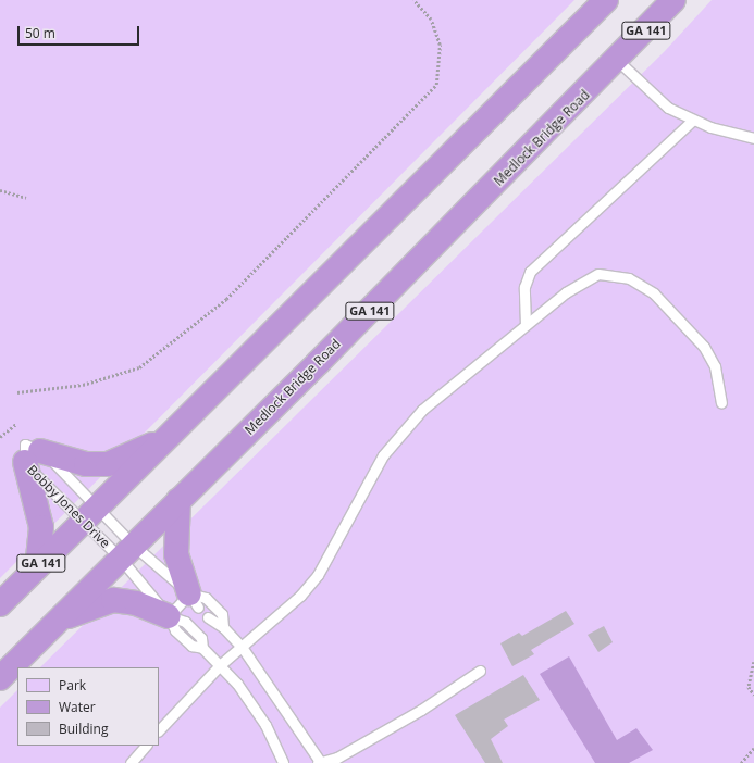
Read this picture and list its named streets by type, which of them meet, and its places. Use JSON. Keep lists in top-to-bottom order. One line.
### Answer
{"streets":{"highway":["GA 141","Medlock Bridge Road"],"lane":["Bobby Jones Drive"]},"crossings":[["GA 141","Bobby Jones Drive"],["Medlock Bridge Road","Bobby Jones Drive"]],"legend":["Park","Water","Building"],"scale_bar":"50 m"}
